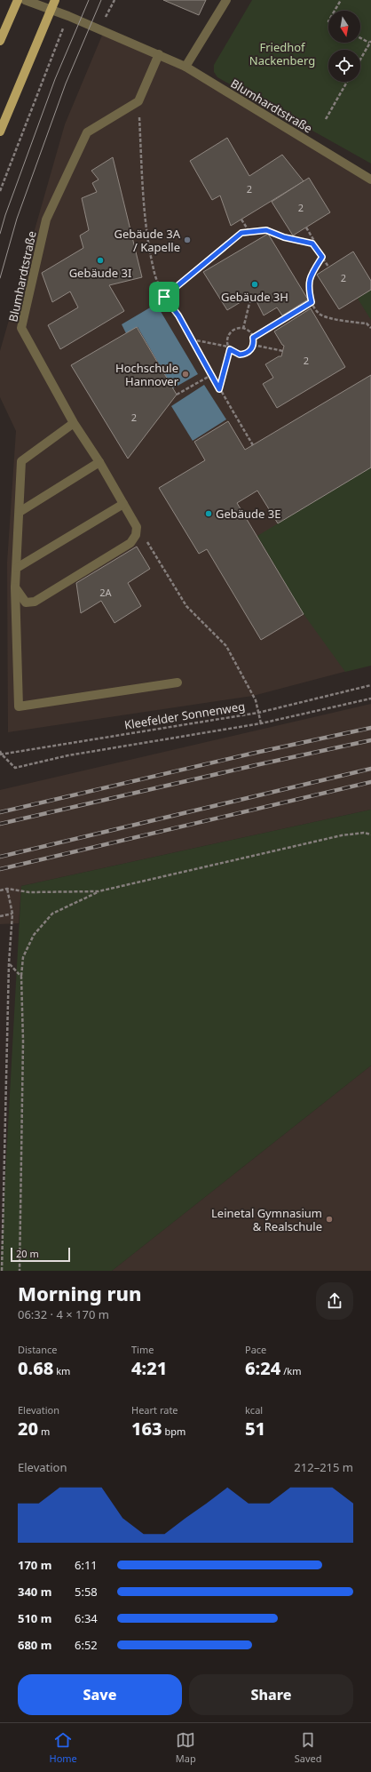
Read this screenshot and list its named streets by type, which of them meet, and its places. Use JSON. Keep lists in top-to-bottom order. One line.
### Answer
{"streets":{"street":["Blumhardtstraße"],"path":["Kleefelder Sonnenweg"]},"parks":["Friedhof Nackenberg"],"places":["Gebäude 3A / Kapelle","Gebäude 3I","Gebäude 3H","Hochschule Hannover","Gebäude 3E","Leinetal Gymnasium & Realschule"],"house_numbers":["2","2","2","2","2","2A"],"scale_bar":"20 m","north":"bottom","page":{"scale":"20 m","heading":["Morning run","06:32 · 4 × 170 m"],"stats":[["Distance","0.68 km"],["Time","4:21"],["Pace","6:24 /km"],["Elevation","20 m"],["Heart rate","163 bpm"],["kcal","51"]],"chart":["Elevation","212–215 m"],"list":[{"name":"170 m","note":"6:11"},{"name":"340 m","note":"5:58"},{"name":"510 m","note":"6:34"},{"name":"680 m","note":"6:52"}],"buttons":["Save","Share"],"tabs":["Home","Map","Saved"]}}
